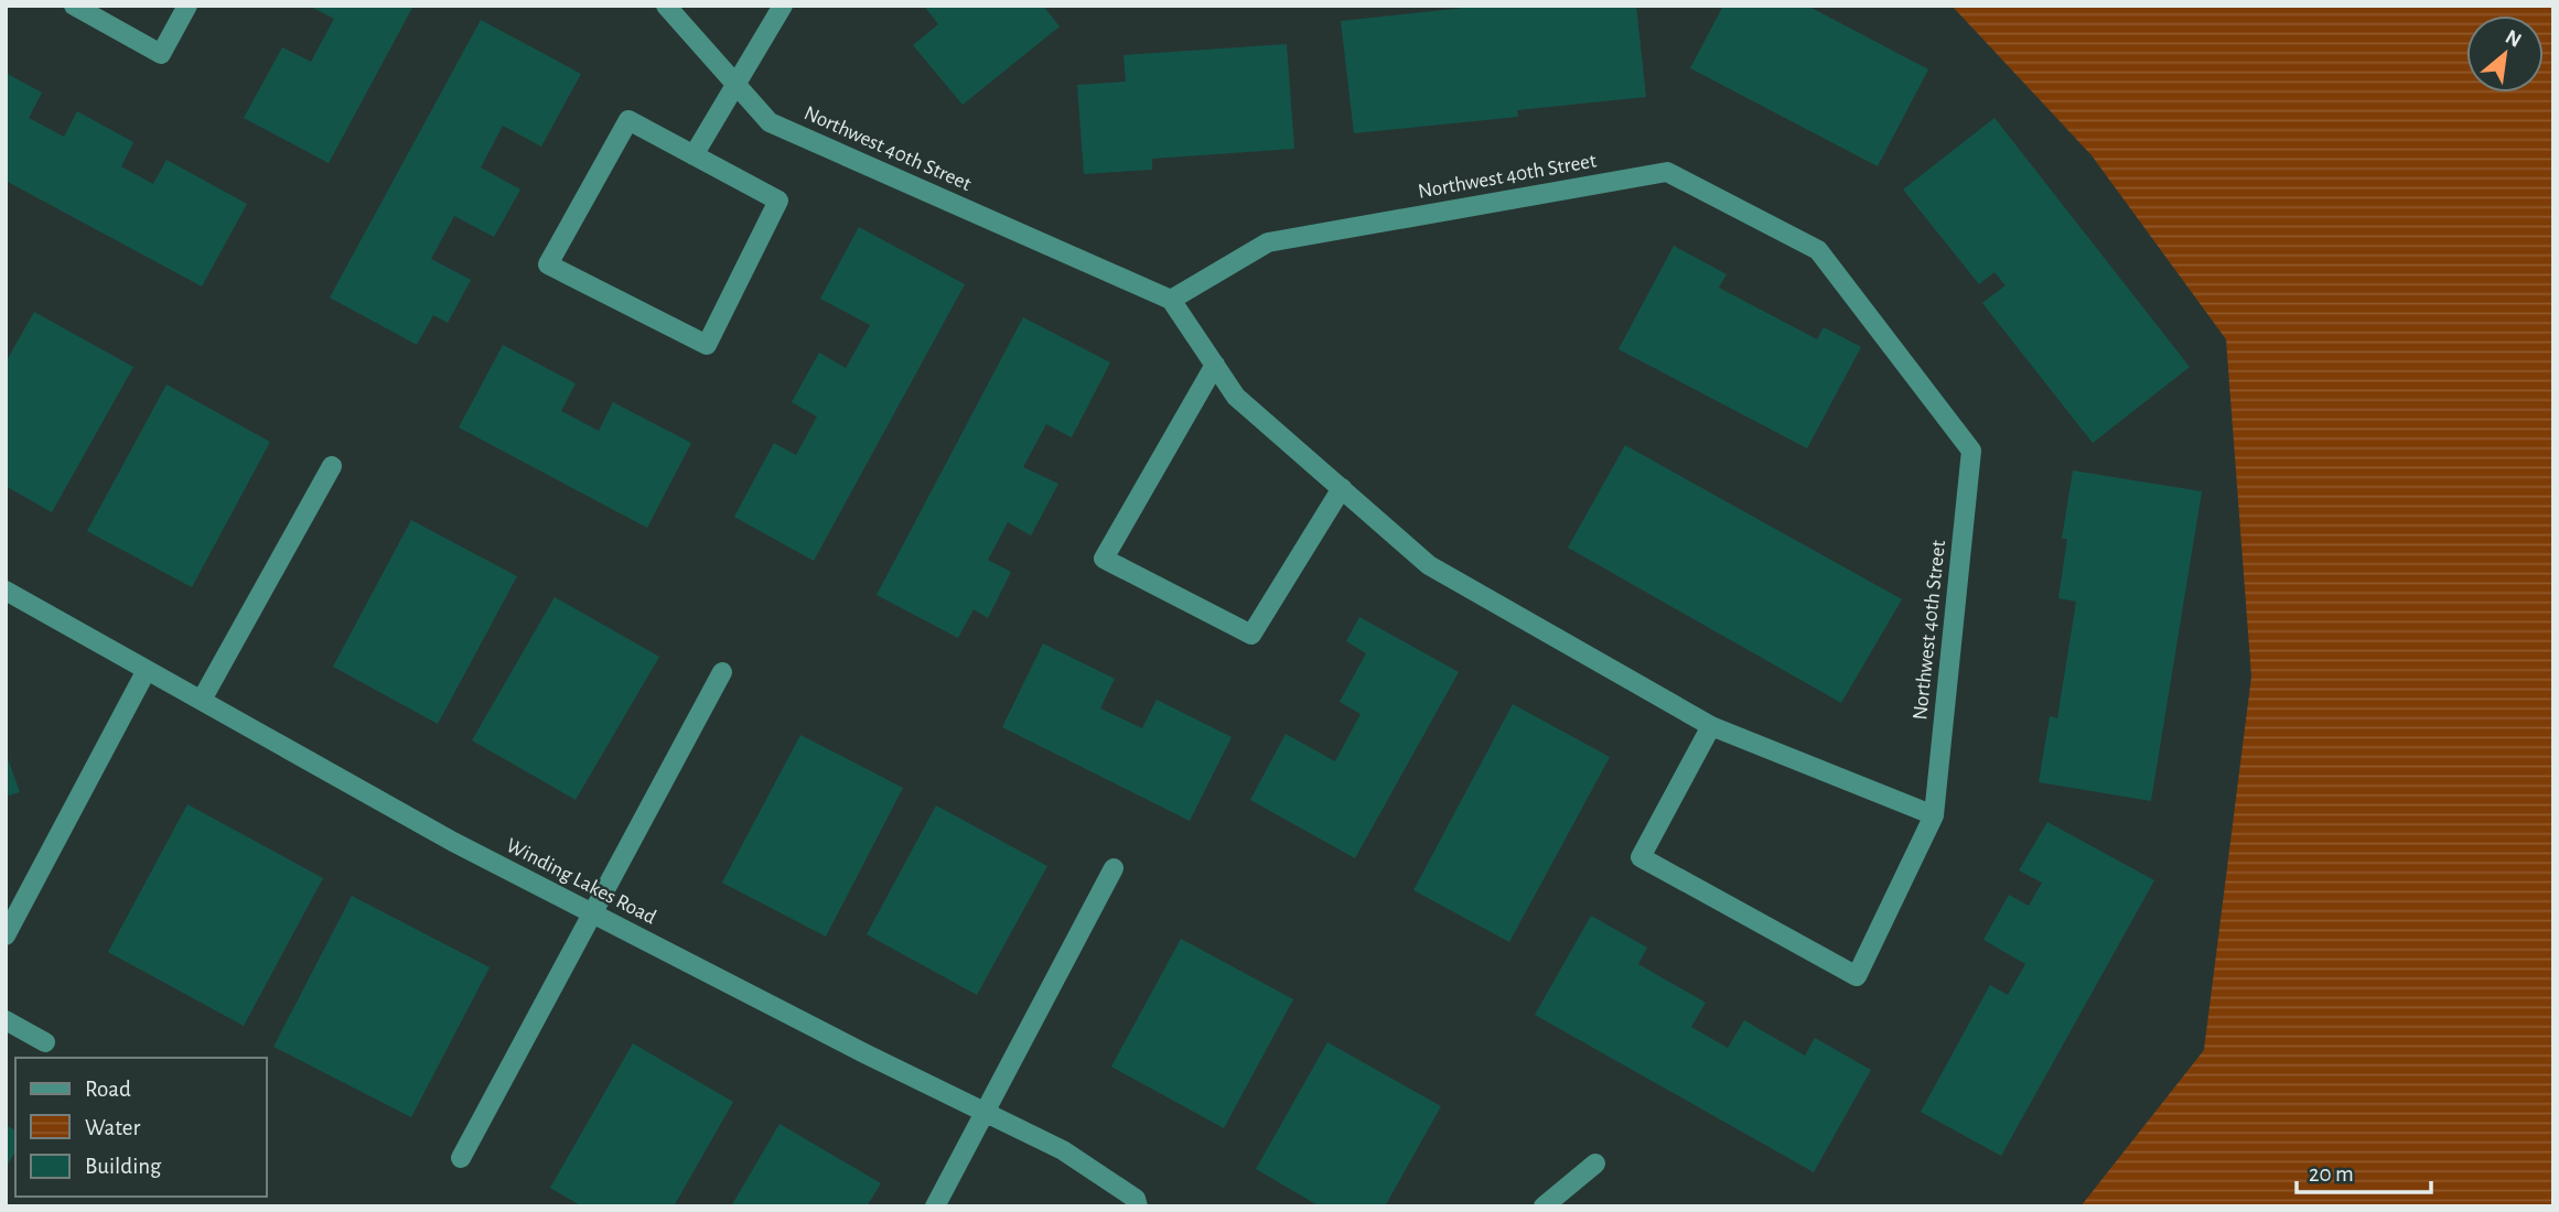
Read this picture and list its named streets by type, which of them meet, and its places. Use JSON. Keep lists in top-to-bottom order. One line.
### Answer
{"streets":{"street":["Northwest 40th Street","Winding Lakes Road"]},"legend":["Road","Water","Building"],"scale_bar":"20 m","north":"top right"}
